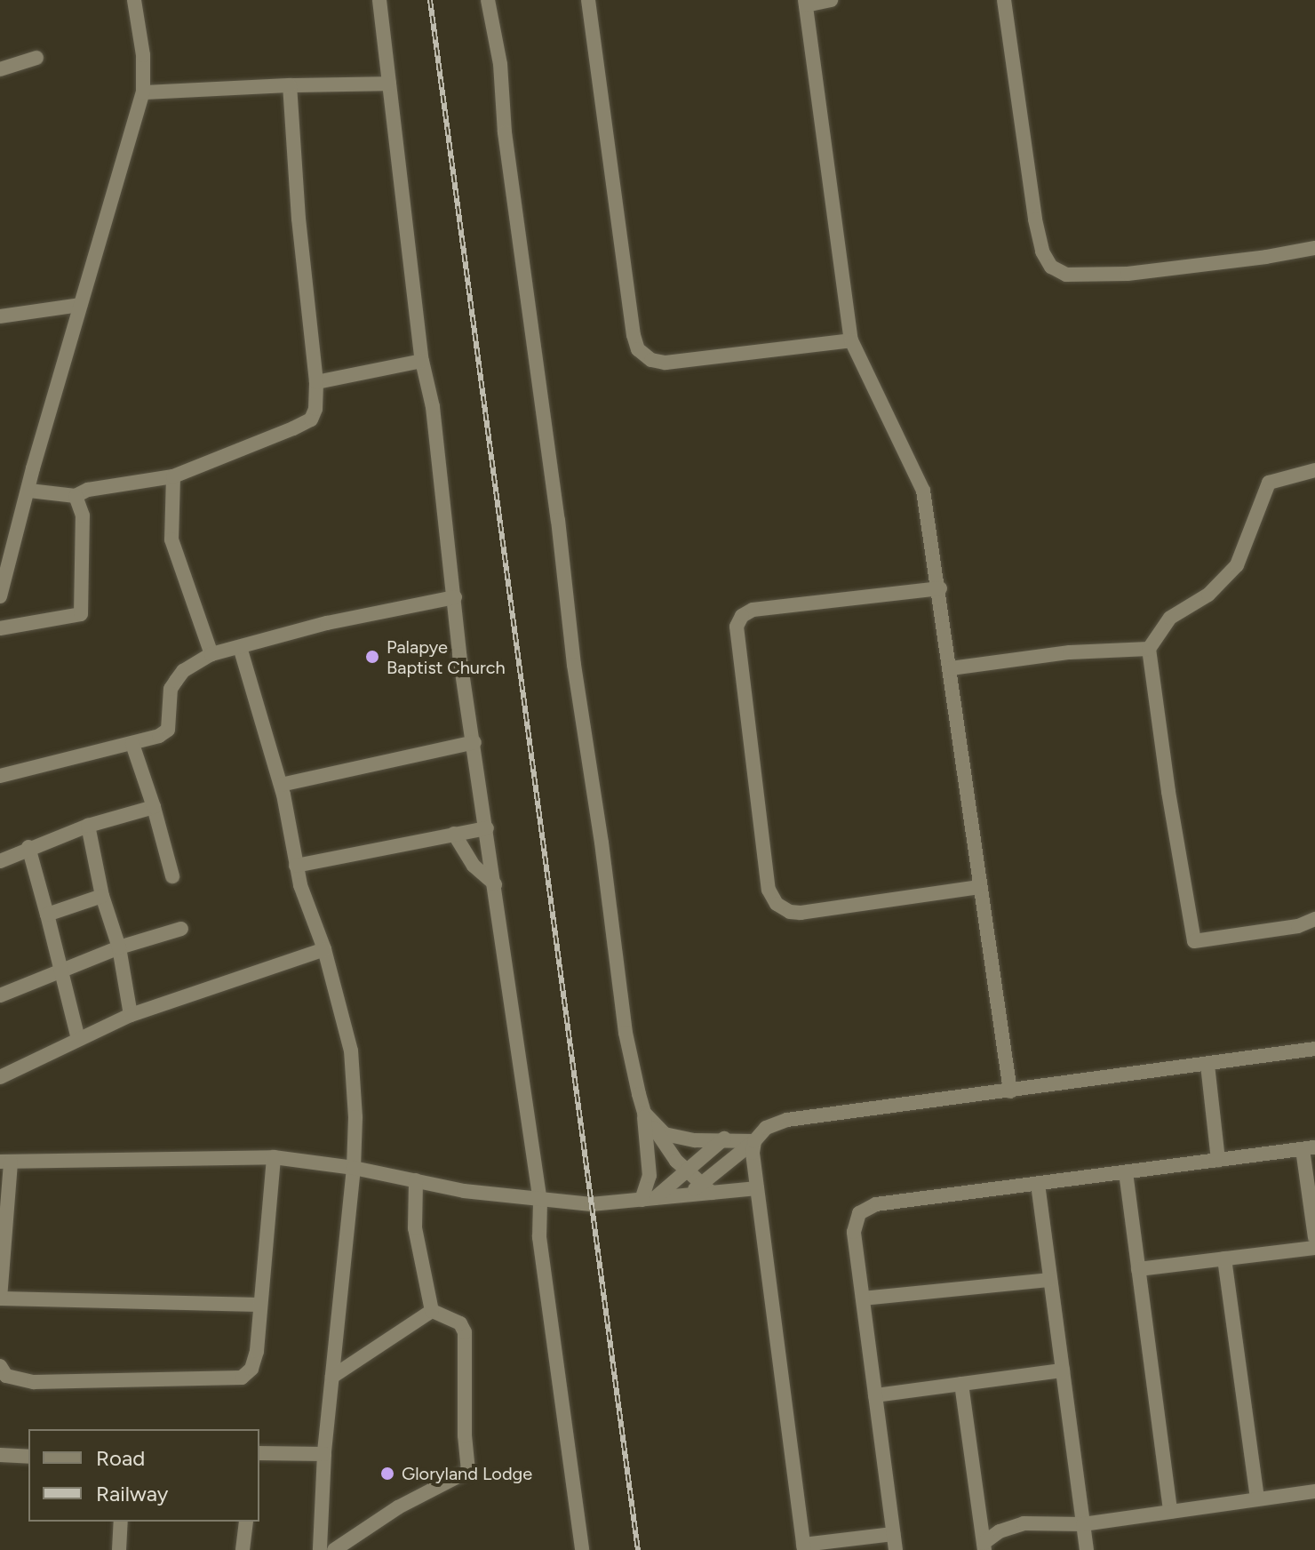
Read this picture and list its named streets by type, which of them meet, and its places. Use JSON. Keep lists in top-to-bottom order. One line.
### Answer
{"places":["Palapye Baptist Church","Gloryland Lodge"],"legend":["Road","Railway"]}
